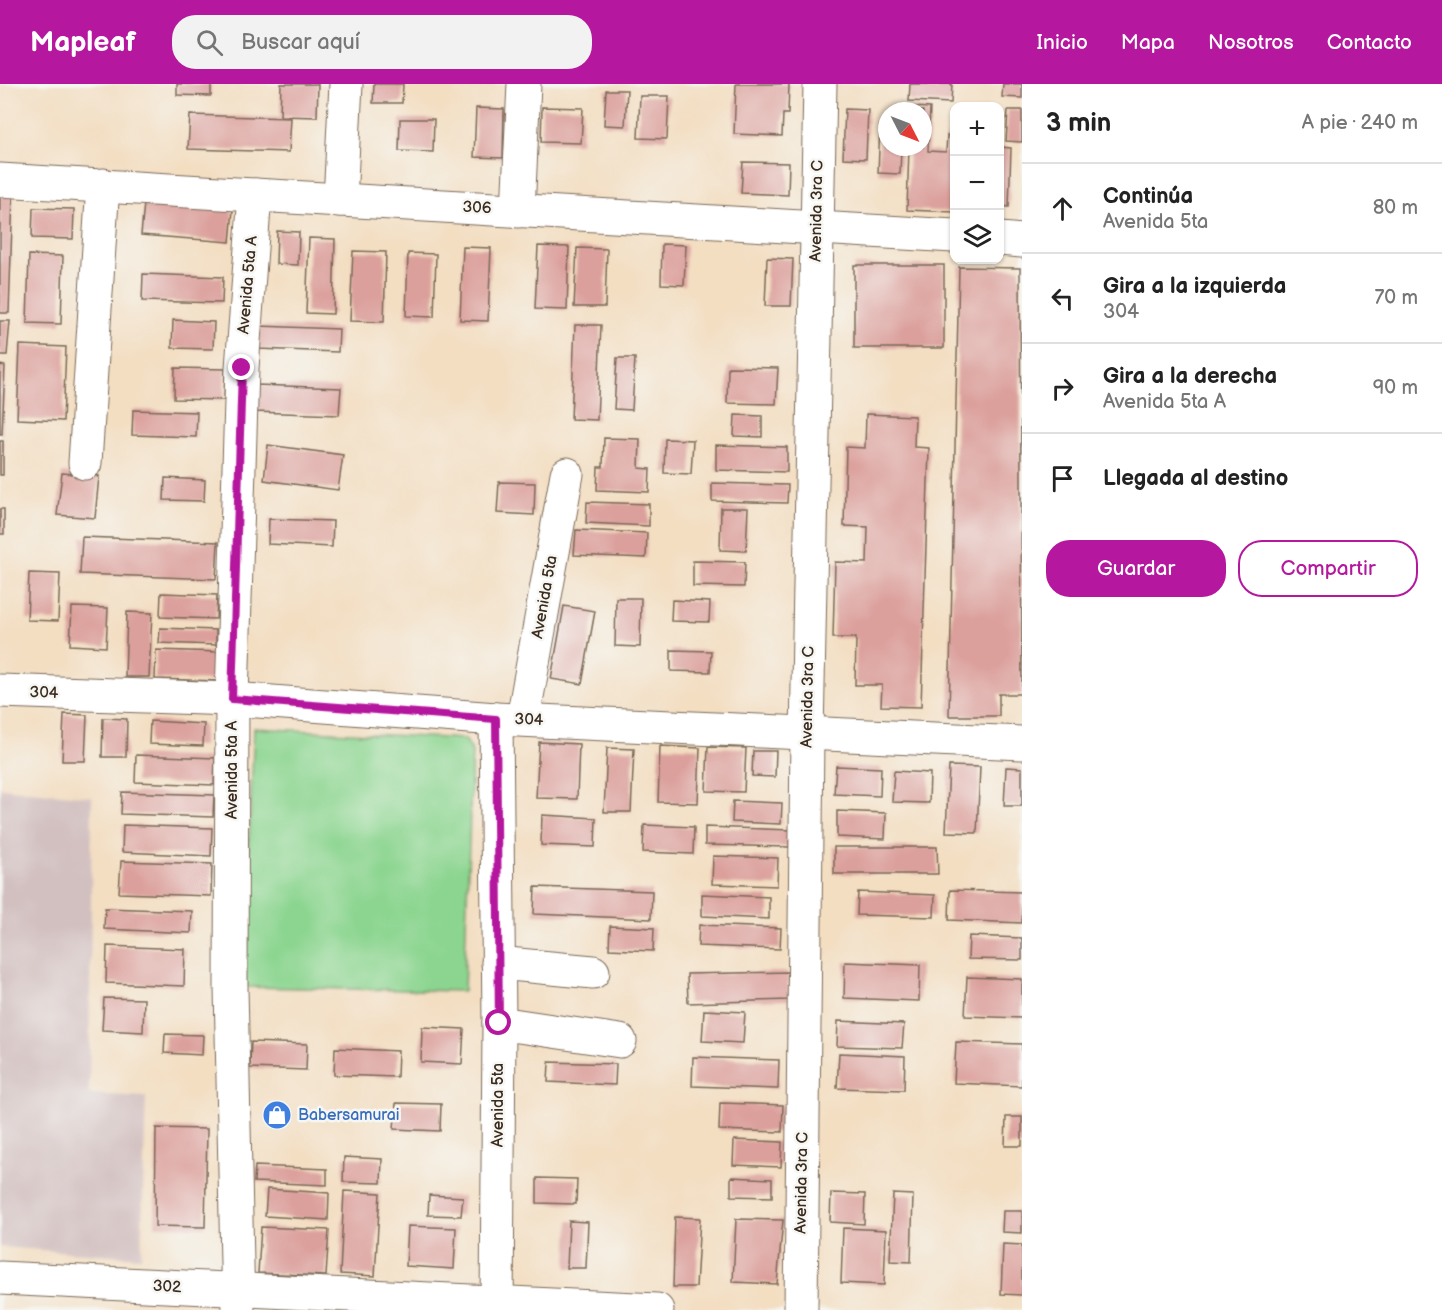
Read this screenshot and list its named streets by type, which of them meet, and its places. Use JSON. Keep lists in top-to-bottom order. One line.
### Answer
{"streets":{"street":["306","Avenida 3ra C","Avenida 5ta A","Avenida 5ta","304","302"]},"crossings":[["306","Avenida 3ra C"],["306","Avenida 5ta A"],["Avenida 3ra C","304"],["Avenida 5ta A","304"],["Avenida 5ta A","302"],["Avenida 5ta","304"],["Avenida 5ta","302"]],"places":{"shop":["Babersamurai"]},"north":"bottom right","page":{"header":"Mapleaf","search":"Buscar aquí","nav":["Inicio","Mapa","Nosotros","Contacto"],"heading":["3 min","A pie · 240 m"],"map_buttons":["+","−"],"list":[["Continúa","Avenida 5ta","80 m"],["Gira a la izquierda","304","70 m"],["Gira a la derecha","Avenida 5ta A","90 m"],"Llegada al destino"],"buttons":["Guardar","Compartir"]}}
